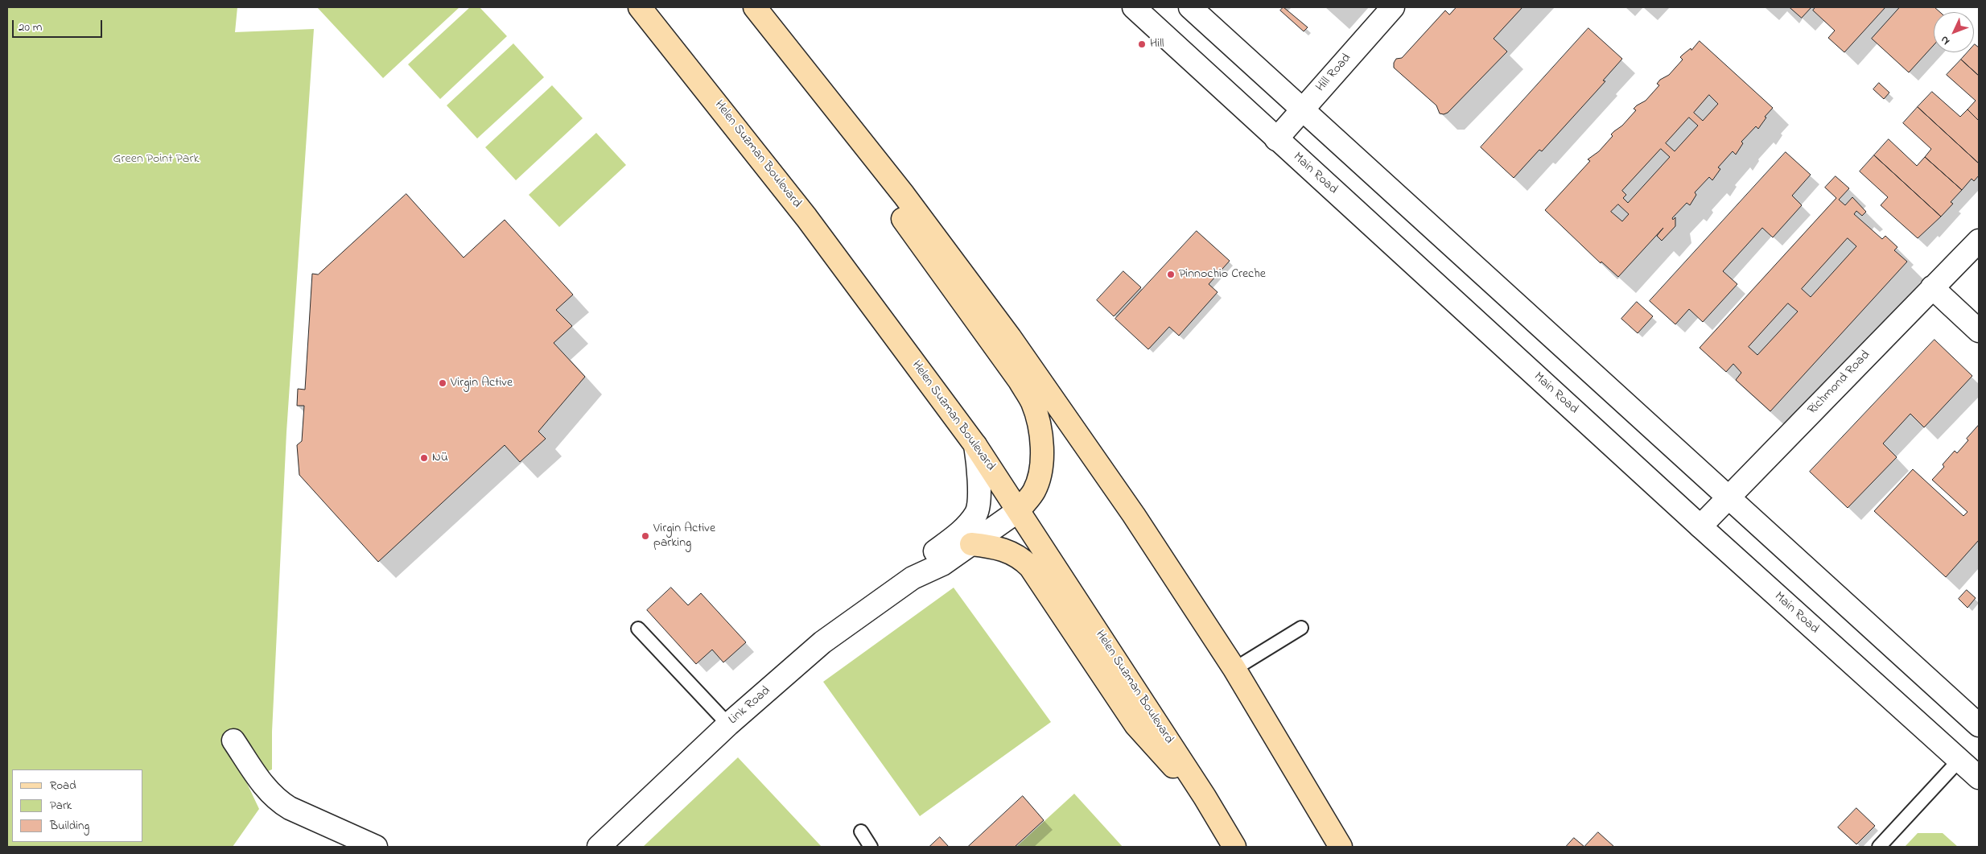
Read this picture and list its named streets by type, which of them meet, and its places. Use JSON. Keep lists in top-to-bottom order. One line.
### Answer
{"streets":{"main road":["Hill Road","Helen Suzman Boulevard","Main Road","Richmond Road","Link Road"]},"crossings":[["Hill Road","Main Road"],["Helen Suzman Boulevard","Link Road"],["Main Road","Richmond Road"]],"parks":["Green Point Park"],"places":["Hill","Pinnochio Creche","Virgin Active","Nü","Virgin Active parking"],"legend":["Road","Park","Building"],"scale_bar":"20 m","north":"bottom left"}
